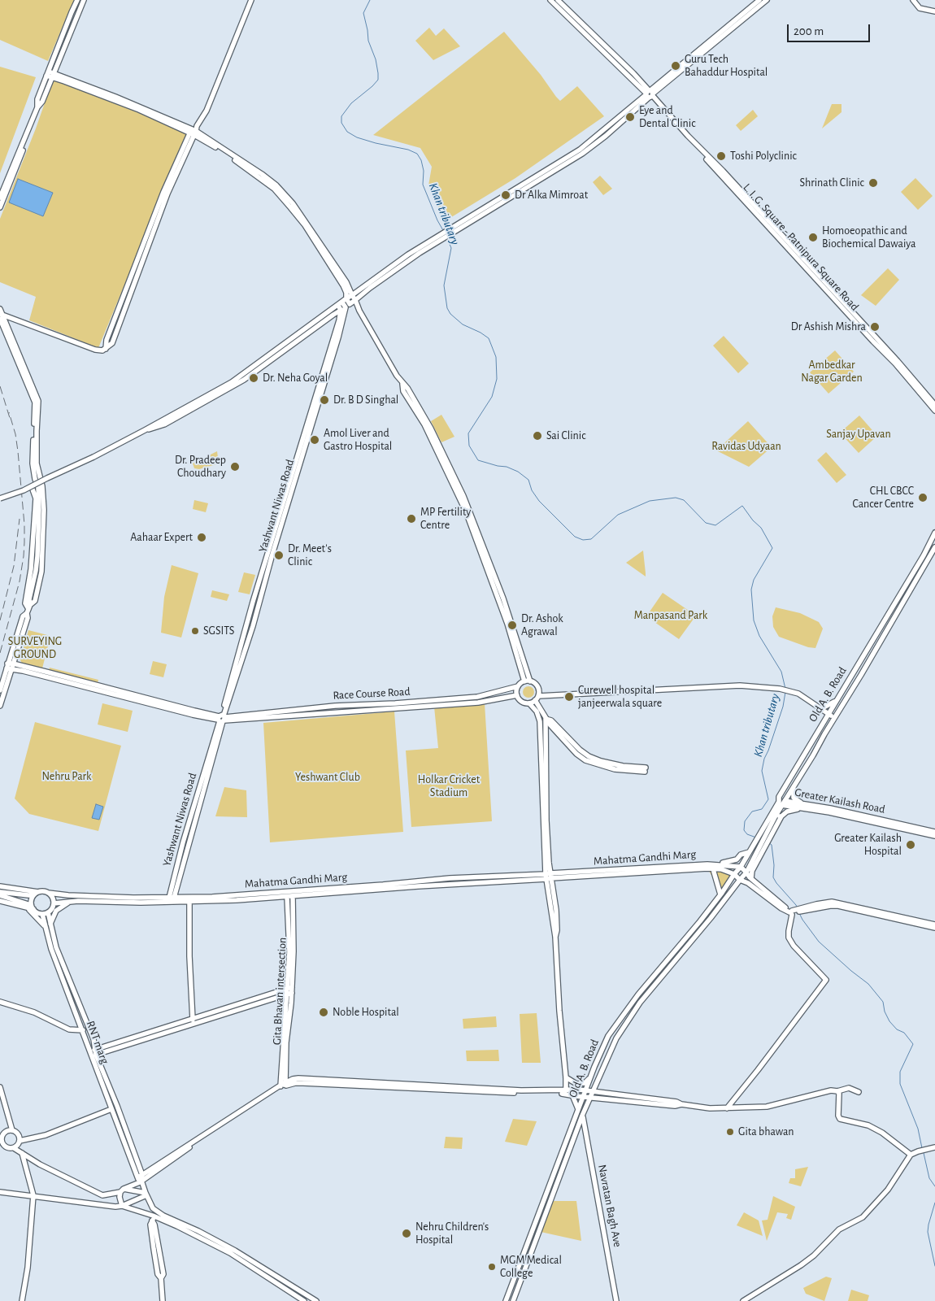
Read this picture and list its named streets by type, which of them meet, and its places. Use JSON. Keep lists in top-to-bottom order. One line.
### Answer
{"streets":{"main road":["L. I. G. Square - Patnipura Square Road","Yashwant Niwas Road","Race Course Road","Old A. B. Road","Greater Kailash Road","Mahatma Gandhi Marg","Gita Bhavan intersection","RNT marg","Navratan Bagh Ave"]},"crossings":[["Yashwant Niwas Road","Race Course Road"],["Yashwant Niwas Road","Mahatma Gandhi Marg"],["Old A. B. Road","Greater Kailash Road"],["Old A. B. Road","Mahatma Gandhi Marg"],["Old A. B. Road","Navratan Bagh Ave"],["Mahatma Gandhi Marg","Gita Bhavan intersection"],["Mahatma Gandhi Marg","RNT marg"]],"water":["Khan tributary"],"parks":["Ambedkar Nagar Garden","Sanjay Upavan","Ravidas Udyaan","Manpasand Park","SURVEYING GROUND","Nehru Park","Yeshwant Club","Holkar Cricket Stadium"],"places":["Guru Tech Bahaddur Hospital","Eye and Dental Clinic","Toshi Polyclinic","Shrinath Clinic","Dr Alka Mimroat","Homoeopathic and Biochemical Dawaiya","Dr Ashish Mishra","Dr. Neha Goyal","Dr. B D Singhal","Sai Clinic","Amol Liver and Gastro Hospital","Dr. Pradeep Choudhary","CHL CBCC Cancer Centre","MP Fertility Centre","Aahaar Expert","Dr. Meet's Clinic","Dr. Ashok Agrawal","SGSITS","Curewell hospital janjeerwala square","Greater Kailash Hospital","Noble Hospital","Gita bhawan","Nehru Children's Hospital","MGM Medical College"],"scale_bar":"200 m"}
